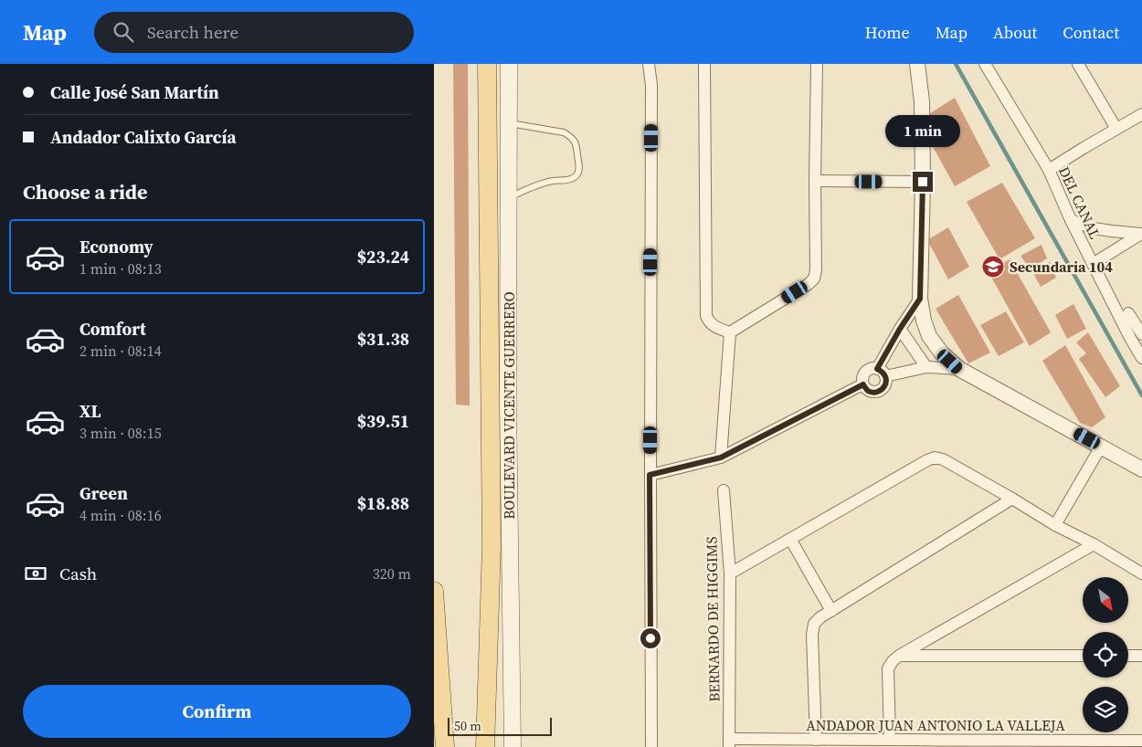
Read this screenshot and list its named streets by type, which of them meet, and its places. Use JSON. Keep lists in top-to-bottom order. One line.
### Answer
{"streets":{"main road":["BOULEVARD VICENTE GUERRERO"],"street":["DEL CANAL","BERNARDO DE HIGGIMS","ANDADOR JUAN ANTONIO LA VALLEJA"]},"crossings":[["BERNARDO DE HIGGIMS","ANDADOR JUAN ANTONIO LA VALLEJA"]],"places":{"school or university":["Secundaria 104"]},"scale_bar":"50 m","north":"bottom right","page":{"header":"Map","search":"Search here","nav":["Home","Map","About","Contact"],"banner":["Calle José San Martín","Andador Calixto García"],"bubble":"1 min","heading":"Choose a ride","list":[{"name":"Economy","note":"1 min · 08:13","value":"$23.24"},{"name":"Comfort","note":"2 min · 08:14","value":"$31.38"},{"name":"XL","note":"3 min · 08:15","value":"$39.51"},{"name":"Green","note":"4 min · 08:16","value":"$18.88"}],"pay":["Cash","320 m"],"buttons":"Confirm","scale":"50 m"}}
